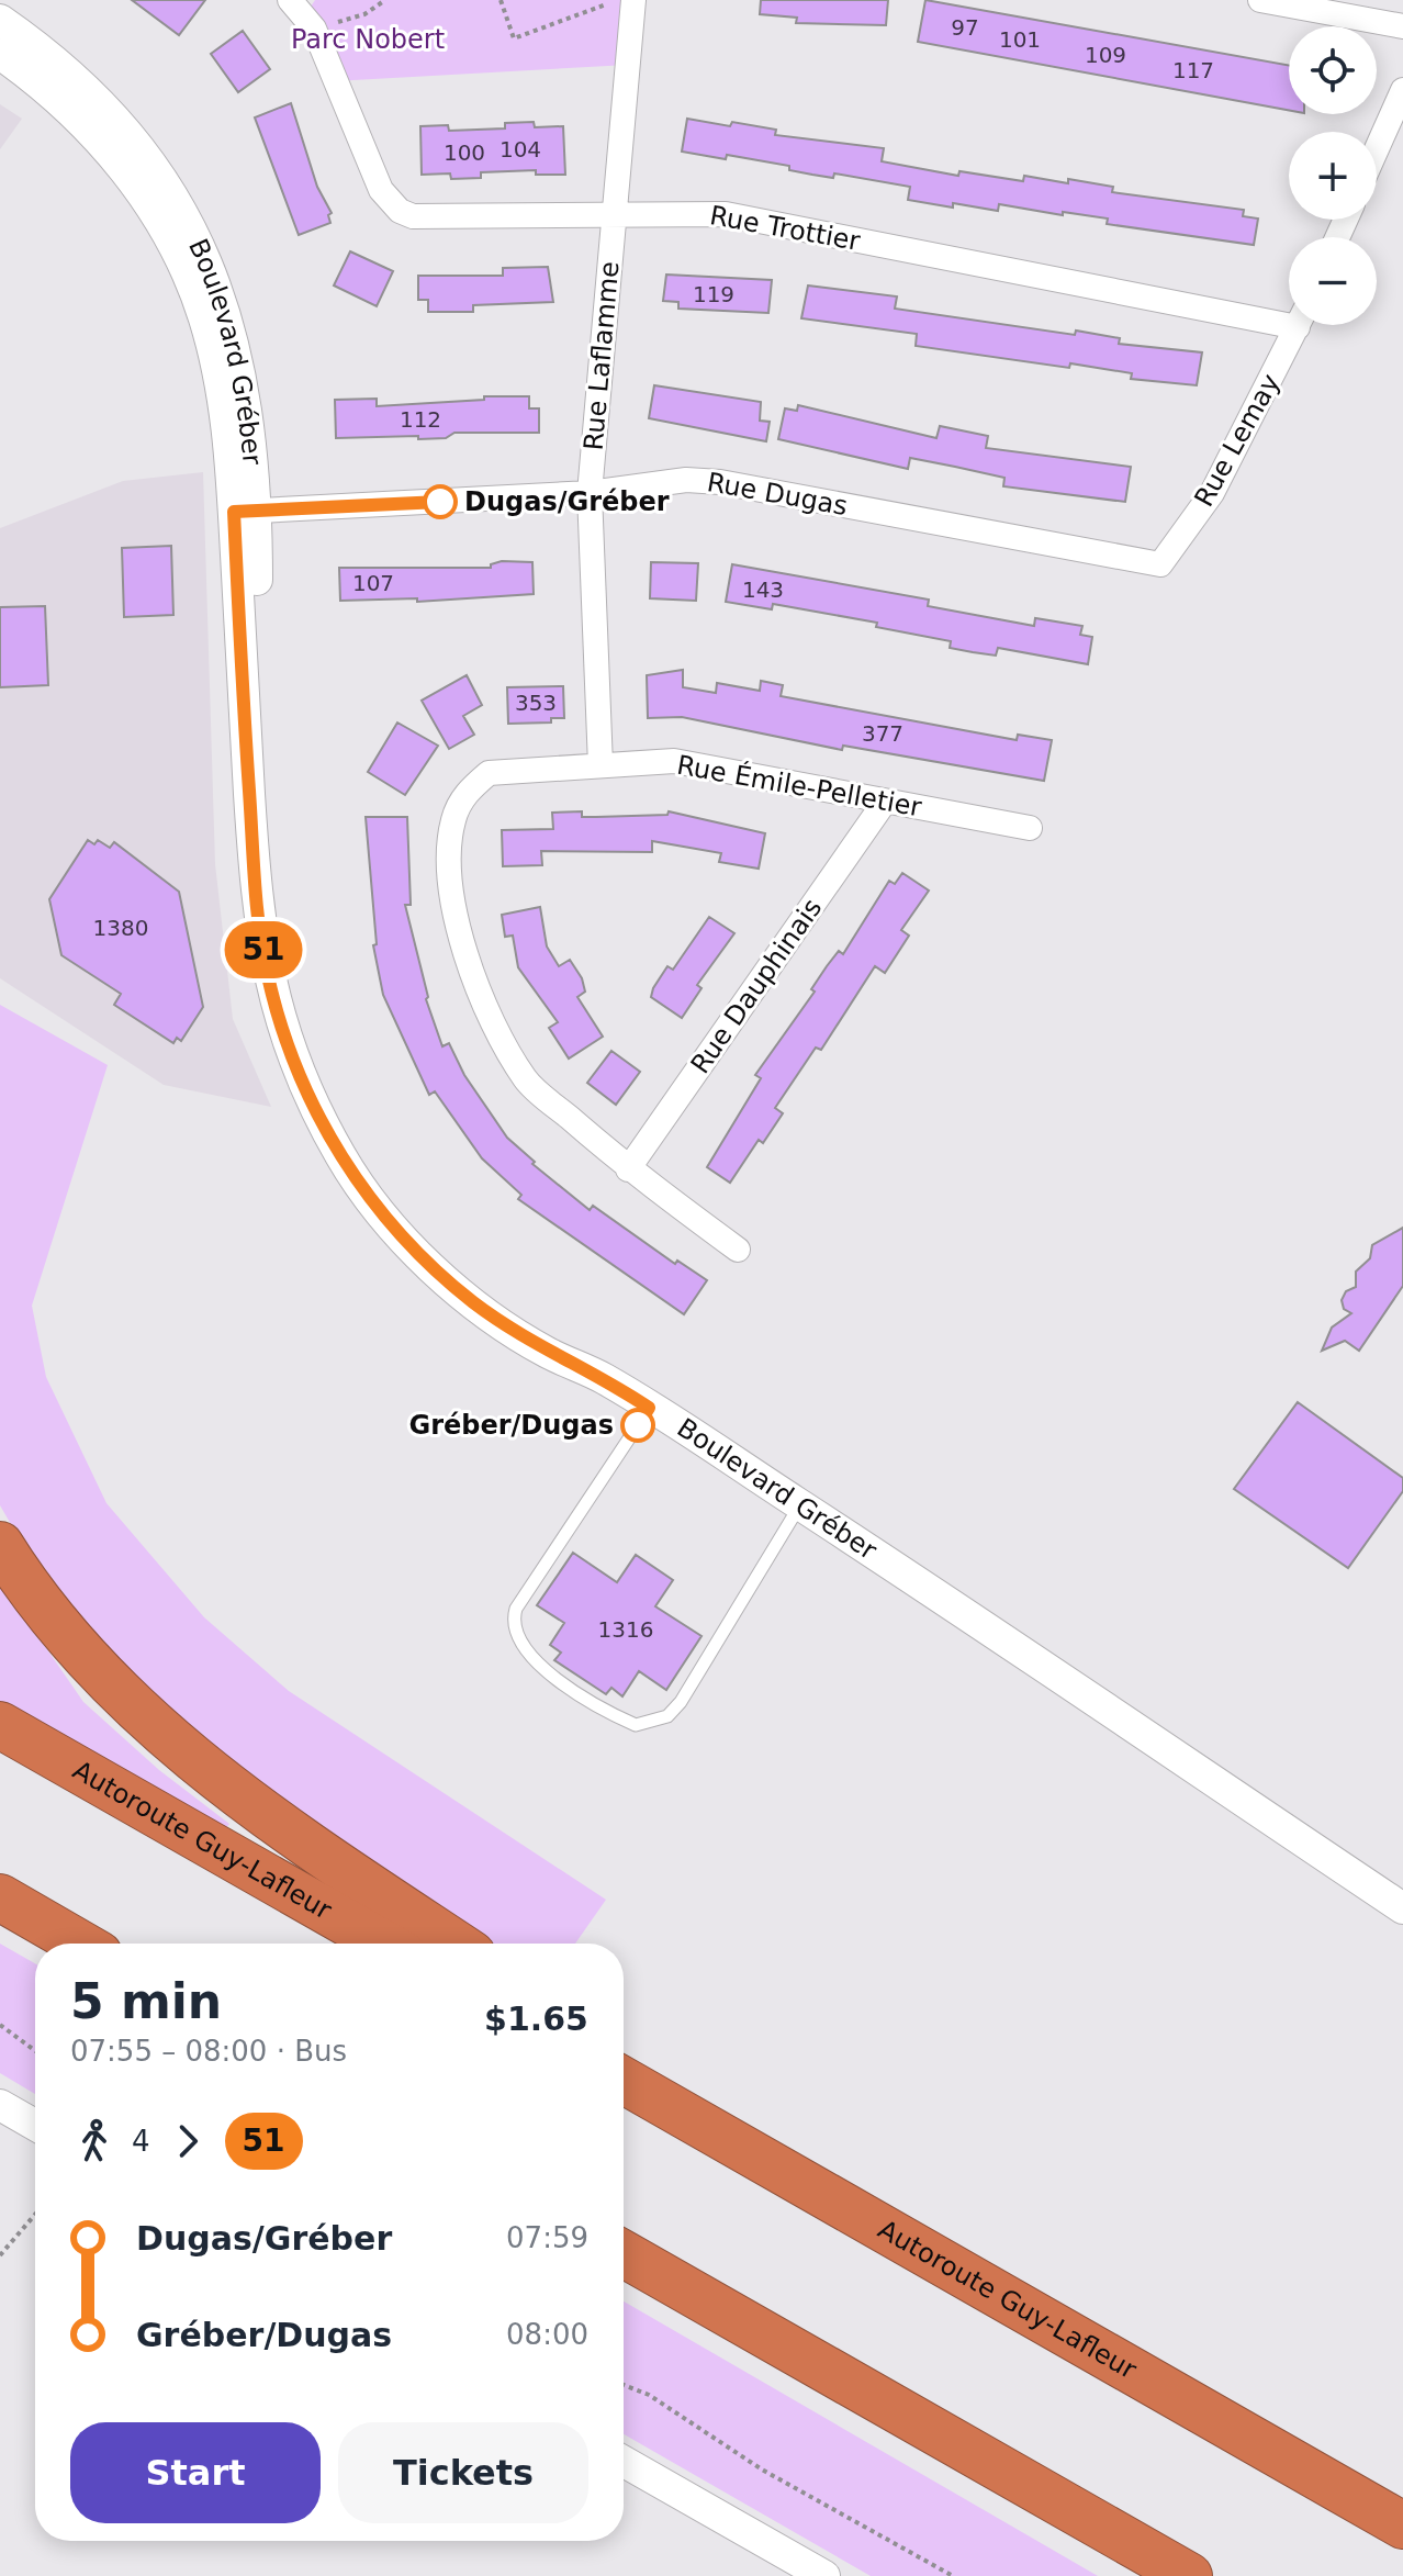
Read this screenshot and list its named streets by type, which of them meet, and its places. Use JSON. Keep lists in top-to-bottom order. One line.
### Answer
{"streets":{"highway":["Autoroute Guy-Lafleur"],"street":["Rue Trottier","Boulevard Gréber","Rue Laflamme","Rue Lemay","Rue Dugas","Rue Émile-Pelletier","Rue Dauphinais"]},"crossings":[["Rue Trottier","Rue Laflamme"],["Boulevard Gréber","Rue Dugas"],["Rue Laflamme","Rue Dugas"],["Rue Laflamme","Rue Émile-Pelletier"],["Rue Lemay","Rue Dugas"],["Rue Émile-Pelletier","Rue Dauphinais"]],"parks":["Parc Nobert"],"places":["Dugas/Gréber","Gréber/Dugas"],"lines":["bus line 51"],"house_numbers":["97","101","109","117","104","100","119","112","107","143","353","377","1380","1316"],"page":{"on_map":"51","map_buttons":["+","−"],"heading":["5 min","07:55 – 08:00 · Bus","$1.65"],"legs":["4","51"],"list":[{"name":"Dugas/Gréber","value":"07:59"},{"name":"Gréber/Dugas","value":"08:00"}],"buttons":["Start","Tickets"]}}
